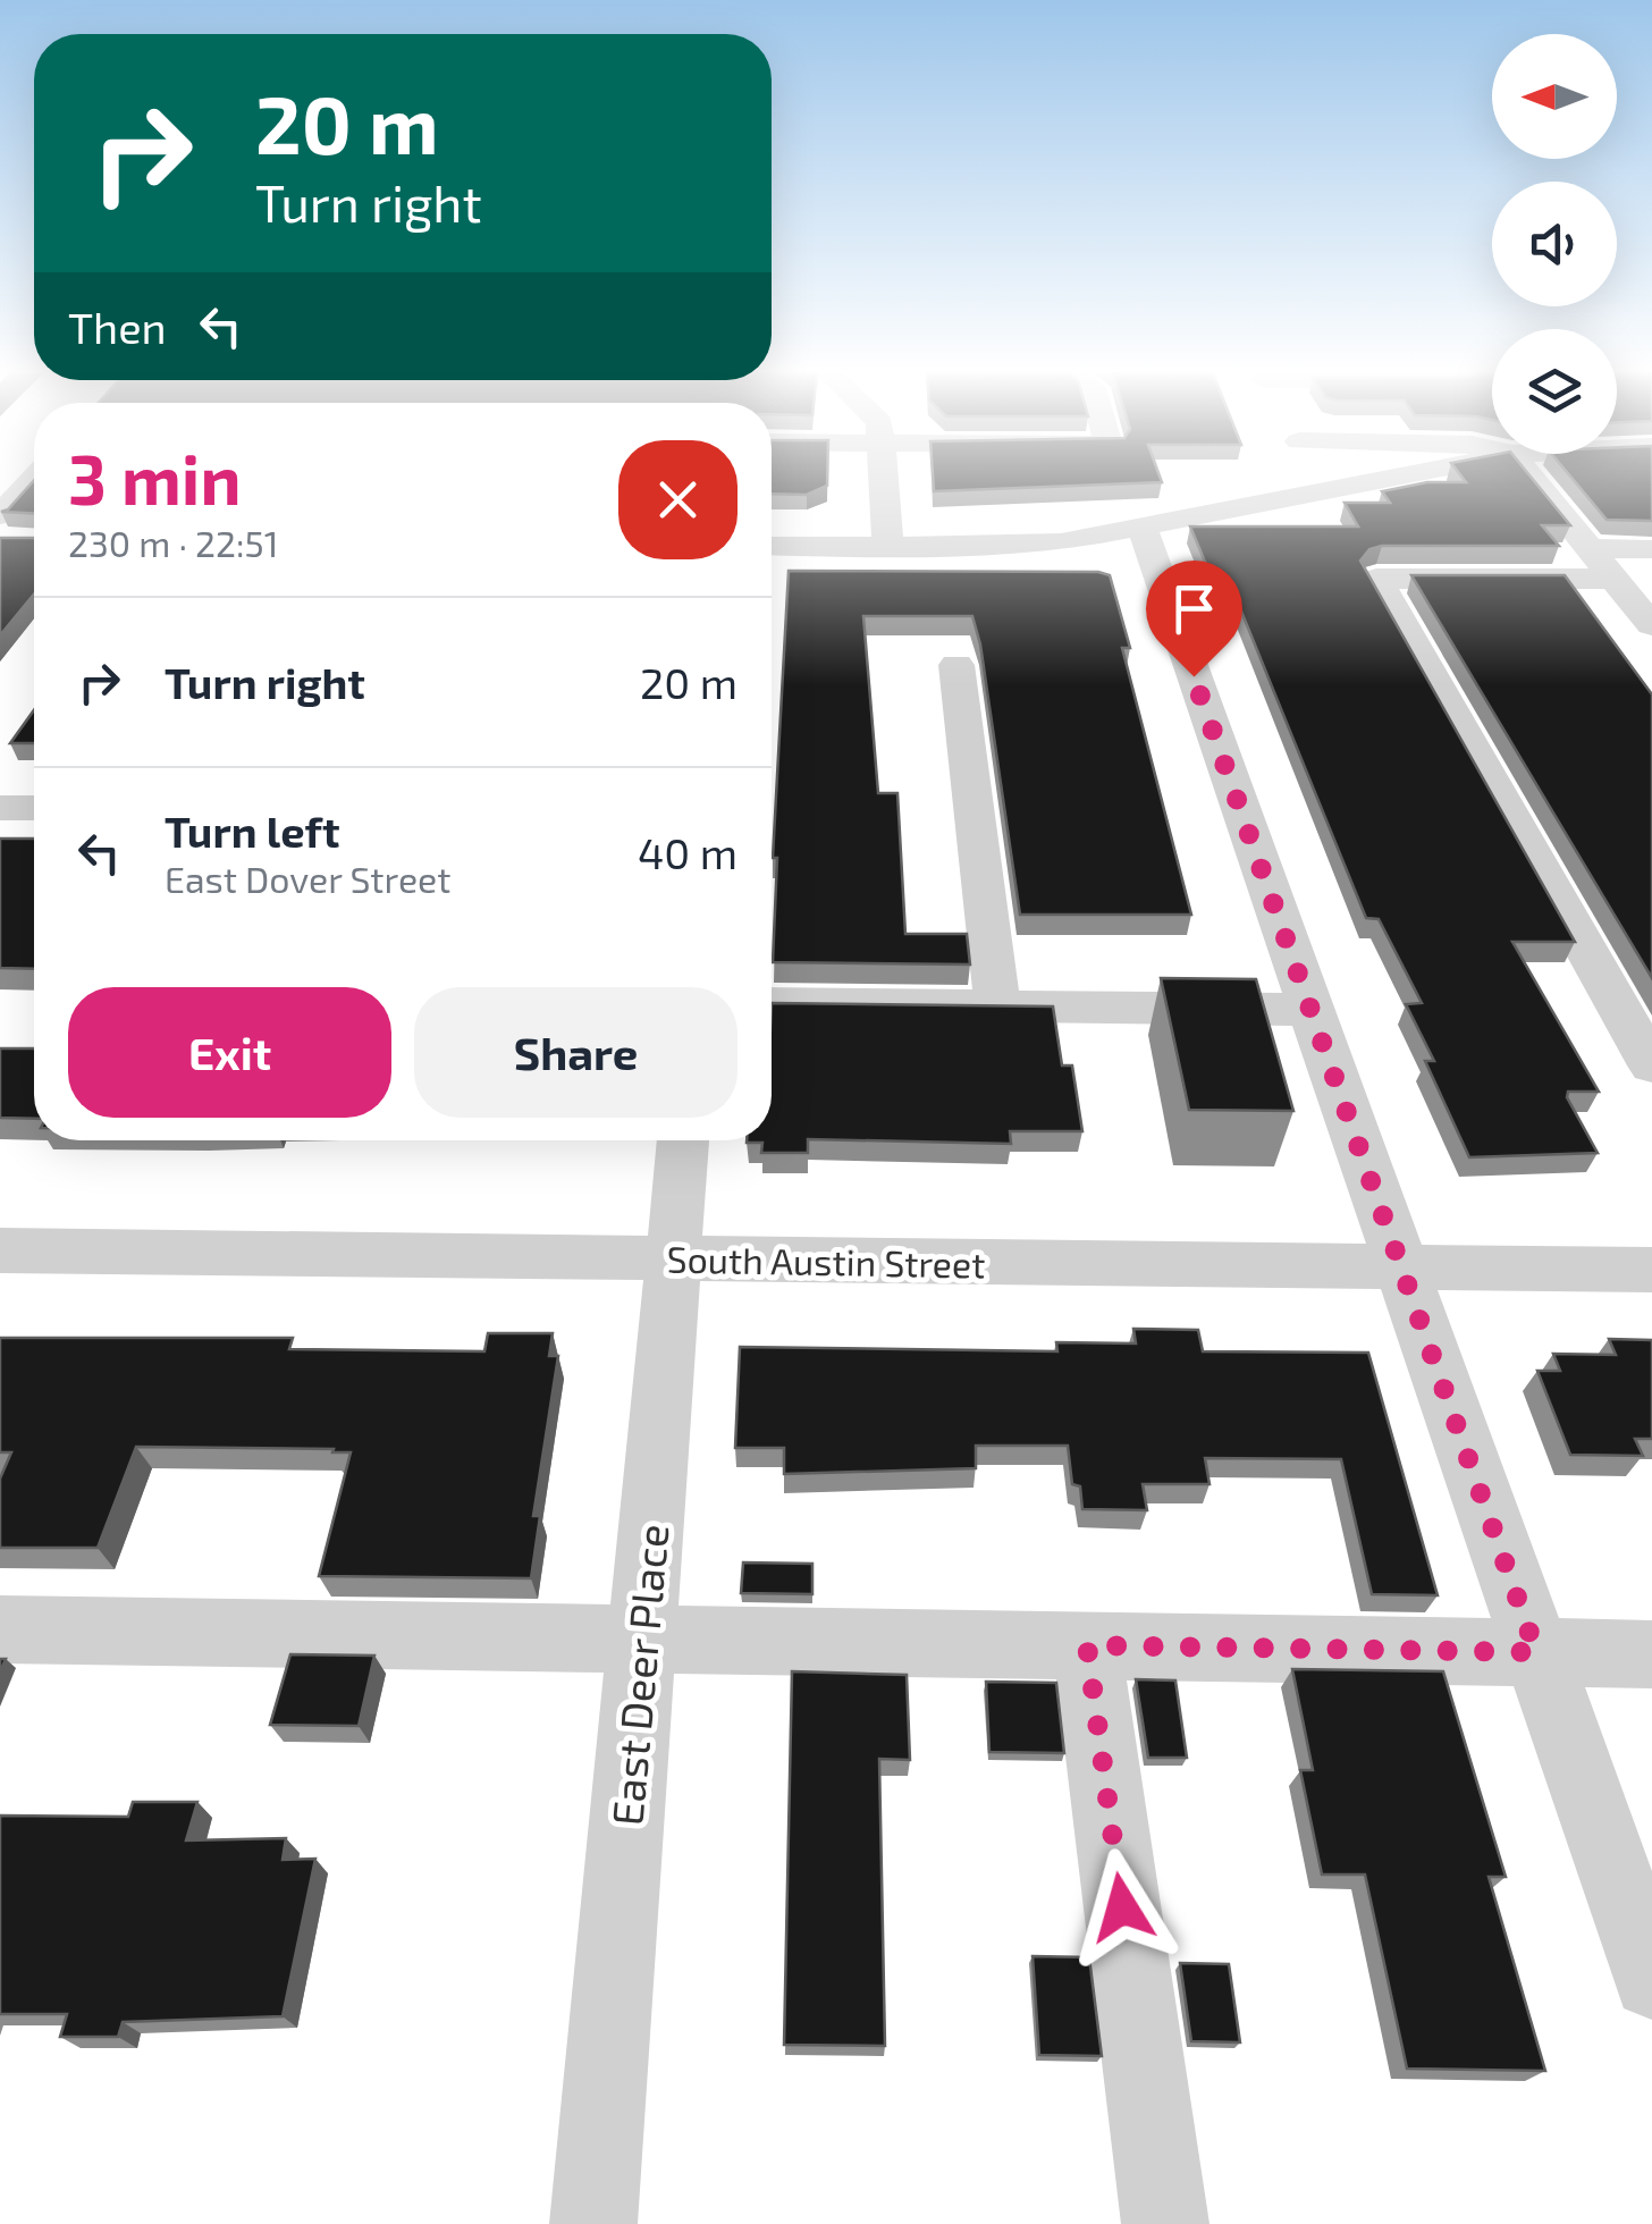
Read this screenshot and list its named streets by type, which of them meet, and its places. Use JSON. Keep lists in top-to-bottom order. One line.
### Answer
{"streets":{"street":["South Austin Street","East Deer Place"]},"crossings":[["South Austin Street","East Deer Place"]],"north":"left","page":{"turn":["20 m","Turn right"],"then":"Then","heading":["3 min","230 m · 22:51"],"list":[{"name":"Turn right","value":"20 m"},{"name":"Turn left","note":"East Dover Street","value":"40 m"}],"buttons":["Exit","Share"]}}
